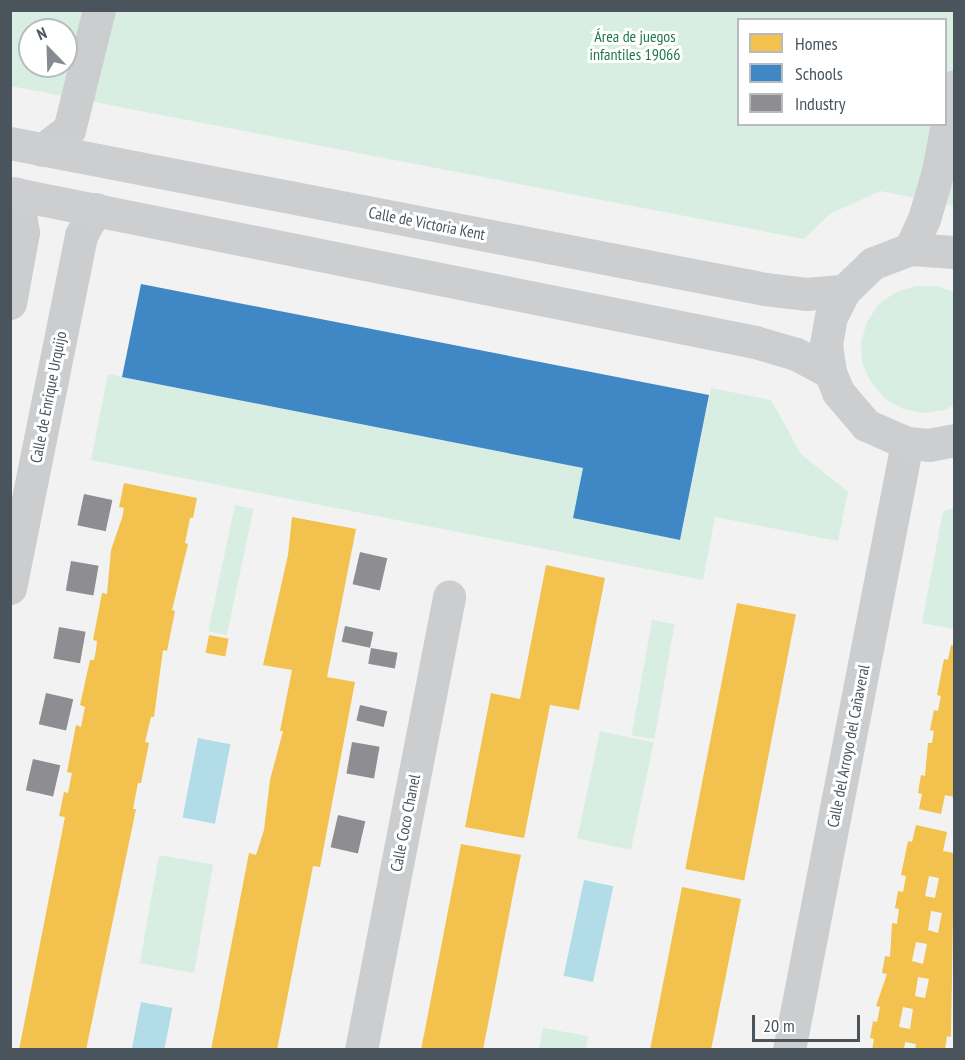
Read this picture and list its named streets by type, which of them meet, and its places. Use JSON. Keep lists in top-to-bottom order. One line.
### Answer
{"streets":{"main road":["Calle de Victoria Kent"],"street":["Calle de Enrique Urquijo","Calle del Arroyo del Cañaveral","Calle Coco Chanel"]},"parks":["Área de juegos infantiles 19066"],"legend":["Homes","Schools","Industry"],"scale_bar":"20 m","north":"top left"}
